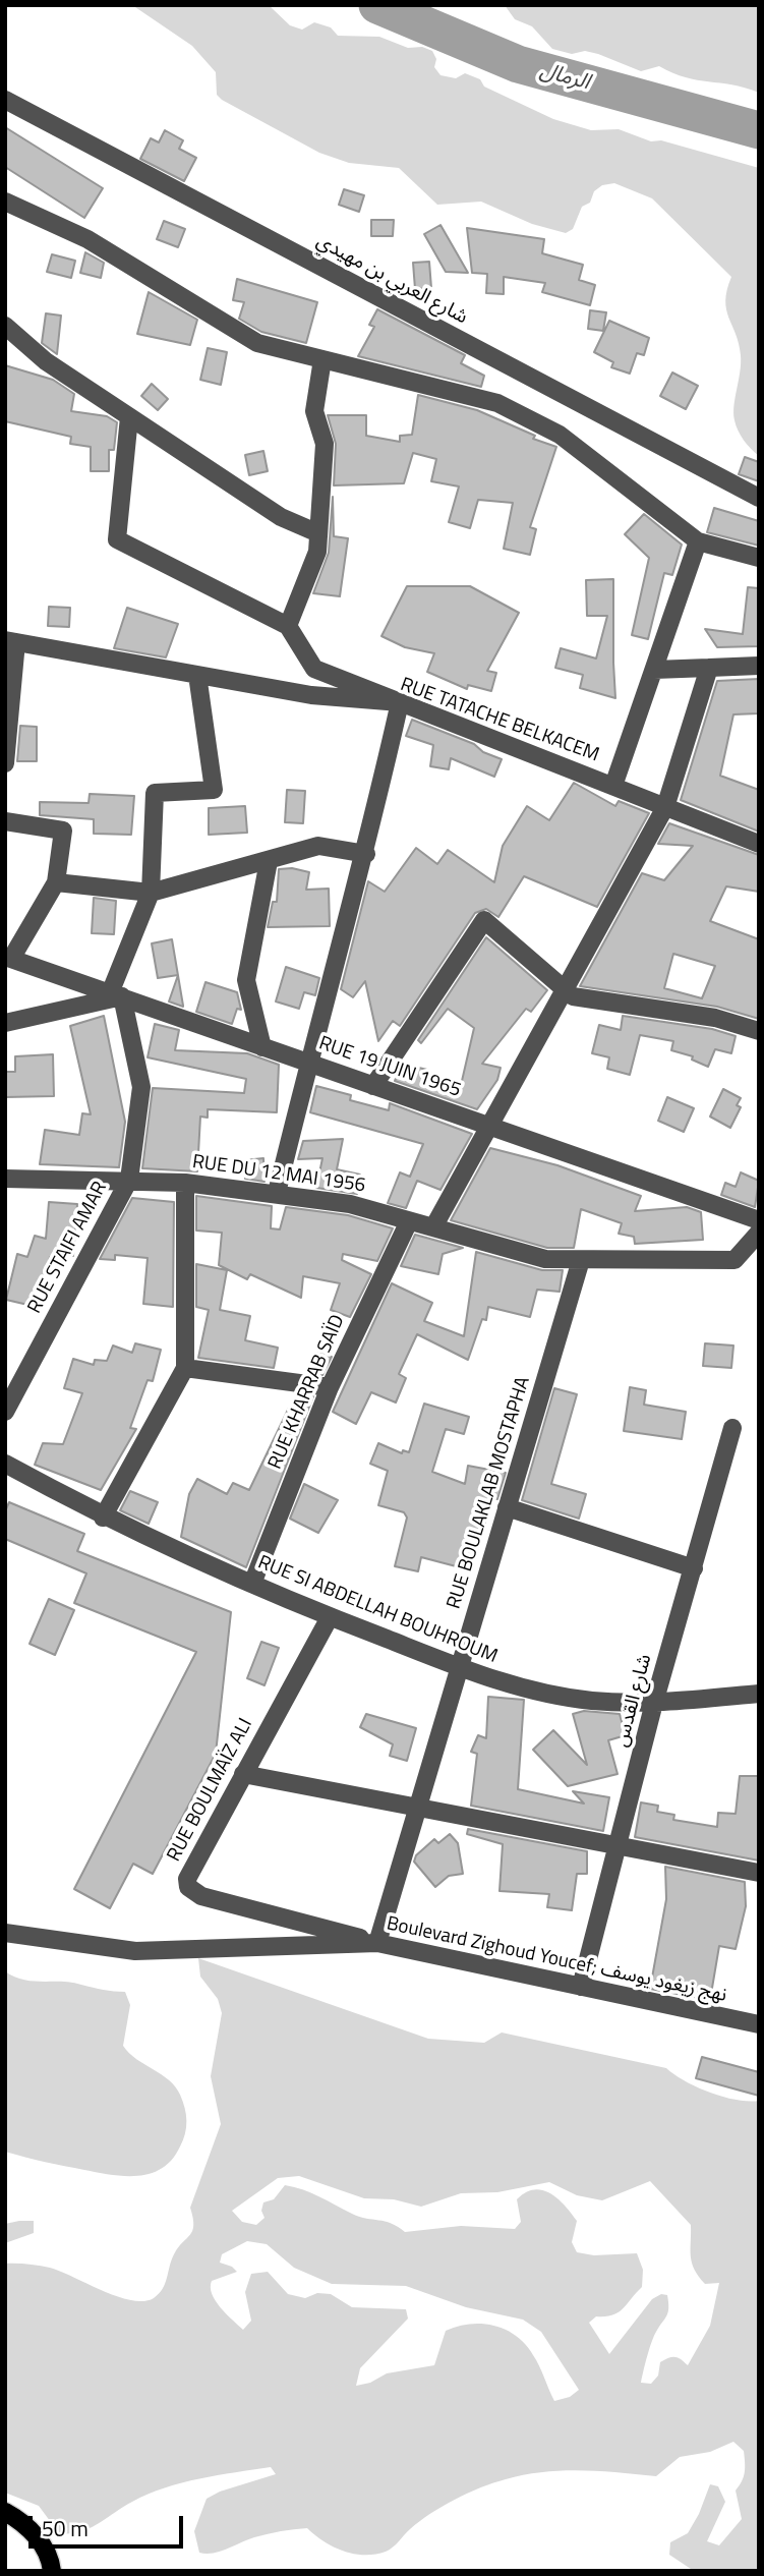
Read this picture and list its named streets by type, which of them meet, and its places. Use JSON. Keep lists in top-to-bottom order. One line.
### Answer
{"streets":{"street":["شارع العربي بن مهيدي","RUE TATACHE BELKACEM","RUE 19 JUIN 1965","RUE DU 12 MAI 1956","RUE STAIFI AMAR","RUE KHARRAB SAÏD","RUE BOULAKLAB MOSTAPHA","RUE SI ABDELLAH BOUHROUM","شارع القدس","RUE BOULMAÏZ ALI","Boulevard Zighoud Youcef; نهج زيغود يوسف"]},"crossings":[["RUE DU 12 MAI 1956","RUE STAIFI AMAR"],["RUE DU 12 MAI 1956","RUE KHARRAB SAÏD"],["RUE DU 12 MAI 1956","RUE BOULAKLAB MOSTAPHA"],["RUE KHARRAB SAÏD","RUE SI ABDELLAH BOUHROUM"],["RUE BOULAKLAB MOSTAPHA","RUE SI ABDELLAH BOUHROUM"],["RUE BOULAKLAB MOSTAPHA","RUE BOULMAÏZ ALI"],["RUE BOULAKLAB MOSTAPHA","Boulevard Zighoud Youcef; نهج زيغود يوسف"],["RUE SI ABDELLAH BOUHROUM","شارع القدس"],["RUE SI ABDELLAH BOUHROUM","RUE BOULMAÏZ ALI"],["شارع القدس","Boulevard Zighoud Youcef; نهج زيغود يوسف"],["RUE BOULMAÏZ ALI","Boulevard Zighoud Youcef; نهج زيغود يوسف"]],"water":["الرمال"],"scale_bar":"50 m"}
